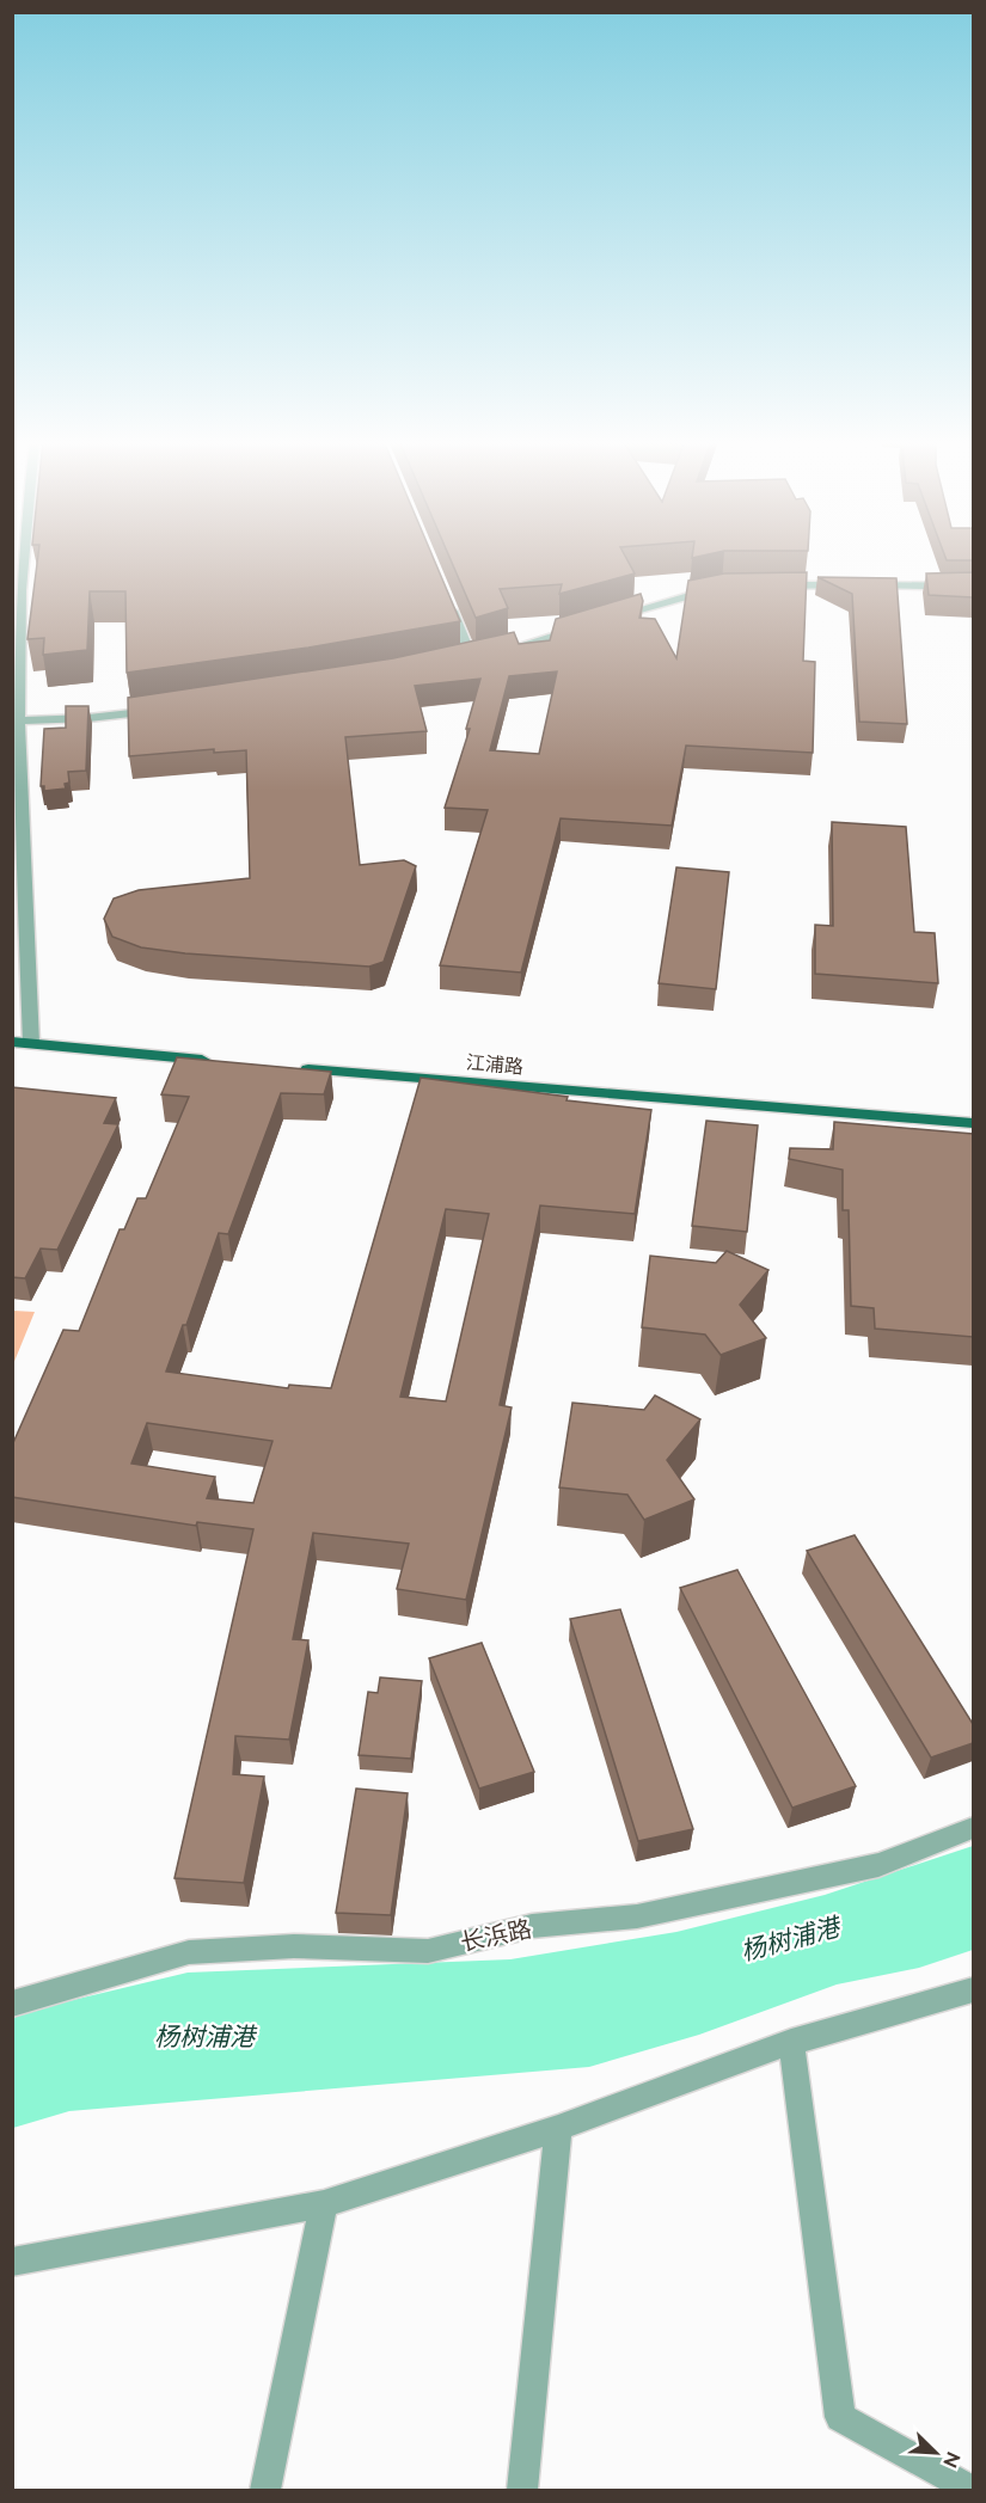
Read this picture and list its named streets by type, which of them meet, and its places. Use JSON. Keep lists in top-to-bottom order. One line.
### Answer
{"streets":{"main road":["江浦路"],"street":["长浜路"]},"water":["杨树浦港"],"north":"bottom right"}
